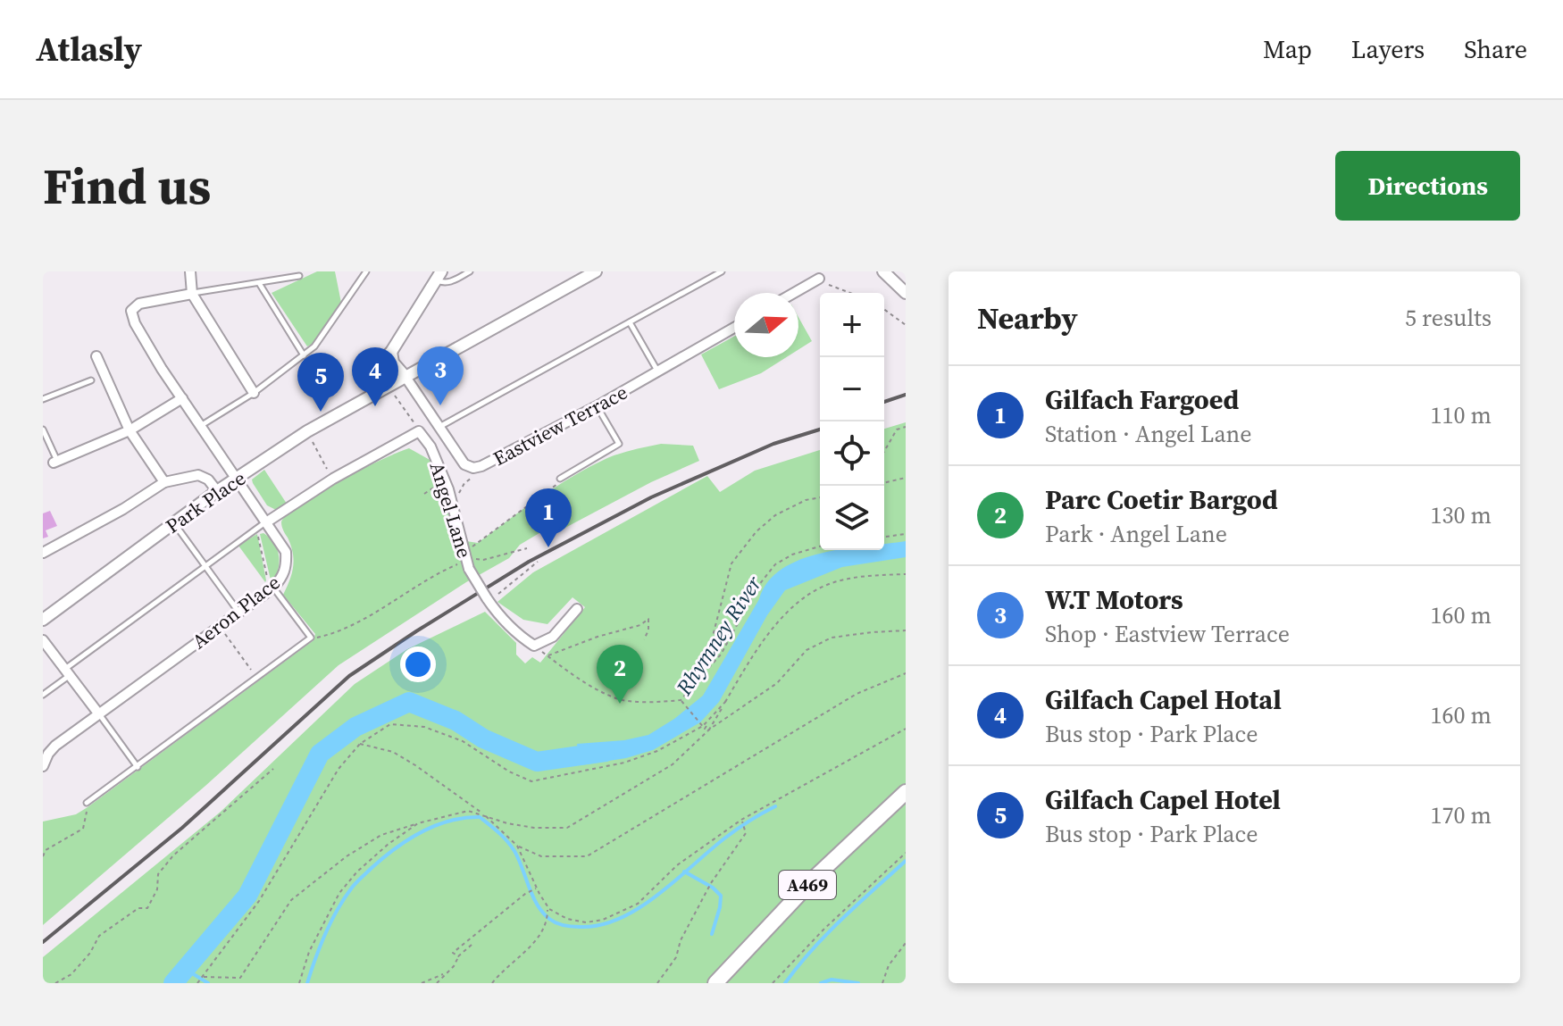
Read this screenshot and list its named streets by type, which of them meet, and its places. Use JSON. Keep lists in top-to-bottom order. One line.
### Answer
{"streets":{"main road":["A469"],"street":["Eastview Terrace","Park Place","Angel Lane","Aeron Place"]},"crossings":[["Eastview Terrace","Park Place"],["Park Place","Aeron Place"]],"water":["Rhymney River"],"north":"right","page":{"header":"Atlasly","nav":["Map","Layers","Share"],"buttons":"Directions","title":"Find us","heading":["Nearby","5 results"],"map_buttons":["+","−"],"pins":["3","4","5","1","2"],"list":[{"mark":"1","name":"Gilfach Fargoed","note":"Station · Angel Lane","value":"110 m"},{"mark":"2","name":"Parc Coetir Bargod","note":"Park · Angel Lane","value":"130 m"},{"mark":"3","name":"W.T Motors","note":"Shop · Eastview Terrace","value":"160 m"},{"mark":"4","name":"Gilfach Capel Hotal","note":"Bus stop · Park Place","value":"160 m"},{"mark":"5","name":"Gilfach Capel Hotel","note":"Bus stop · Park Place","value":"170 m"}]}}
